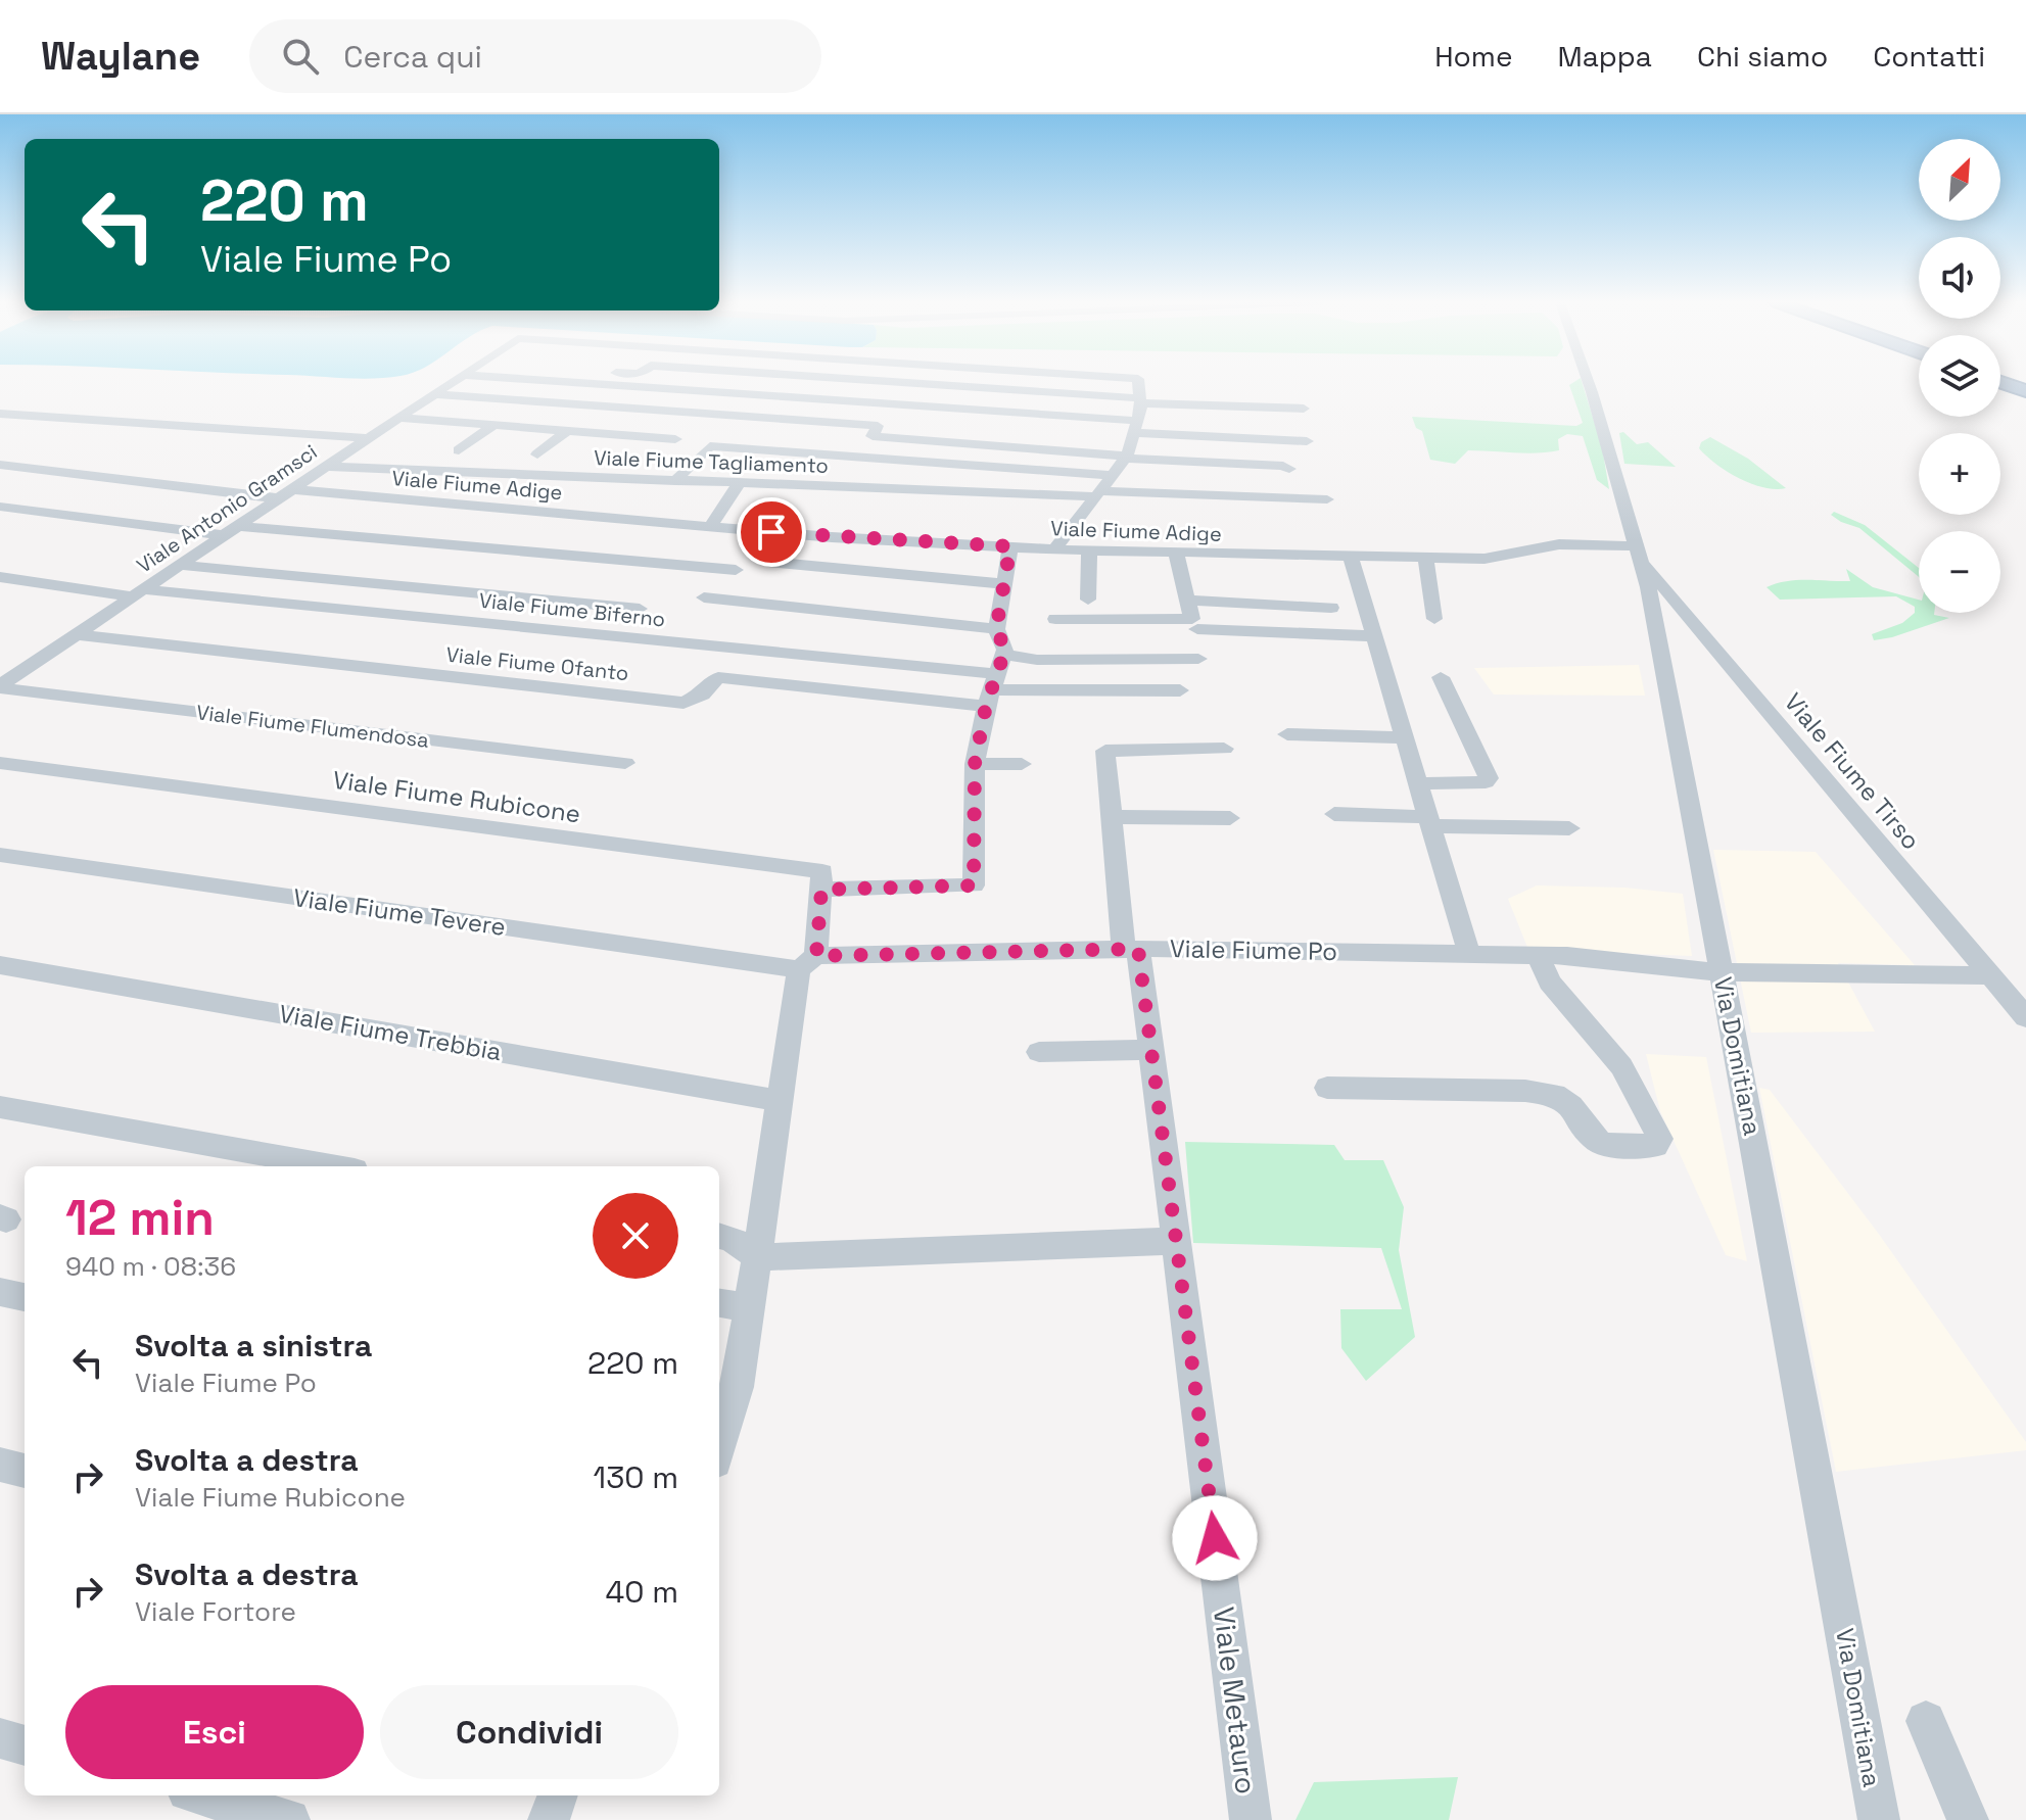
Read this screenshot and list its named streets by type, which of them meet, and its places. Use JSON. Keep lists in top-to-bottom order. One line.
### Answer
{"streets":{"street":["Viale Fiume Tagliamento","Viale Fiume Adige","Viale Antonio Gramsci","Viale Fiume Biferno","Viale Fiume Ofanto","Viale Fiume Flumendosa","Viale Fiume Tirso","Viale Fiume Rubicone","Viale Fiume Tevere","Viale Fiume Po","Viale Fiume Trebbia","Via Domitiana","Viale Metauro"]},"crossings":[["Viale Fiume Tagliamento","Viale Antonio Gramsci"],["Viale Fiume Adige","Viale Antonio Gramsci"],["Viale Fiume Adige","Viale Fiume Tirso"],["Viale Fiume Adige","Via Domitiana"],["Viale Antonio Gramsci","Viale Fiume Biferno"],["Viale Antonio Gramsci","Viale Fiume Ofanto"],["Viale Antonio Gramsci","Viale Fiume Flumendosa"],["Viale Fiume Biferno","Viale Fiume Ofanto"],["Viale Fiume Tirso","Viale Fiume Po"],["Viale Fiume Tirso","Via Domitiana"],["Viale Fiume Tevere","Viale Fiume Po"],["Viale Fiume Po","Via Domitiana"],["Viale Fiume Po","Viale Metauro"]],"north":"top right","page":{"header":"Waylane","search":"Cerca qui","nav":["Home","Mappa","Chi siamo","Contatti"],"map_buttons":["+","−"],"turn":["220 m","Viale Fiume Po"],"heading":["12 min","940 m · 08:36"],"list":[{"name":"Svolta a sinistra","note":"Viale Fiume Po","value":"220 m"},{"name":"Svolta a destra","note":"Viale Fiume Rubicone","value":"130 m"},{"name":"Svolta a destra","note":"Viale Fortore","value":"40 m"}],"buttons":["Esci","Condividi"]}}
